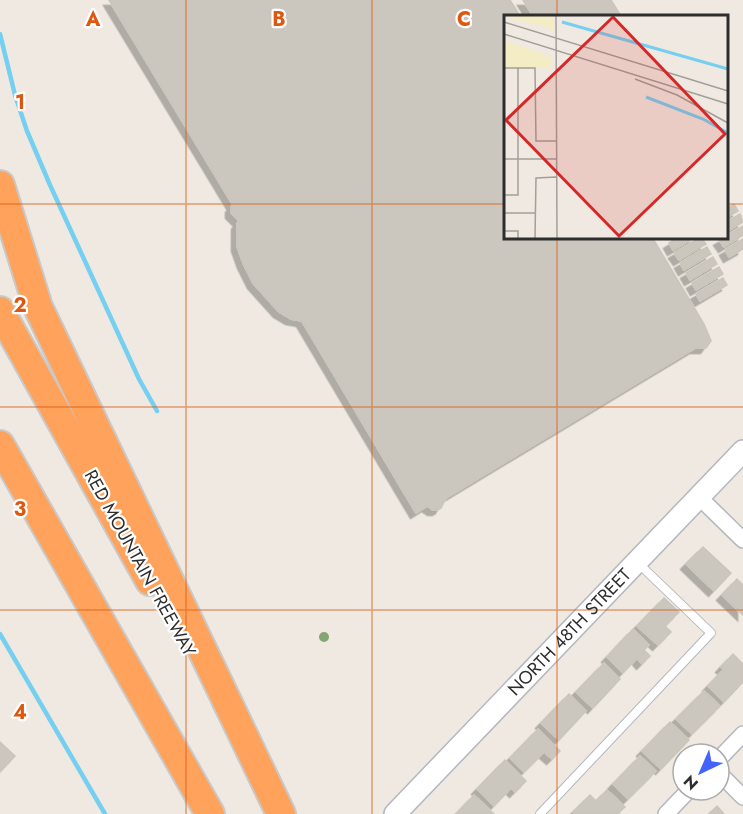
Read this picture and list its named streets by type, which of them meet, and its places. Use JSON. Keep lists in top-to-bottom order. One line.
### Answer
{"streets":{"highway":["RED MOUNTAIN FREEWAY"],"street":["NORTH 48TH STREET"]},"north":"bottom left","grid":{"columns":["A","B","C"],"rows":["1","2","3","4"]}}
